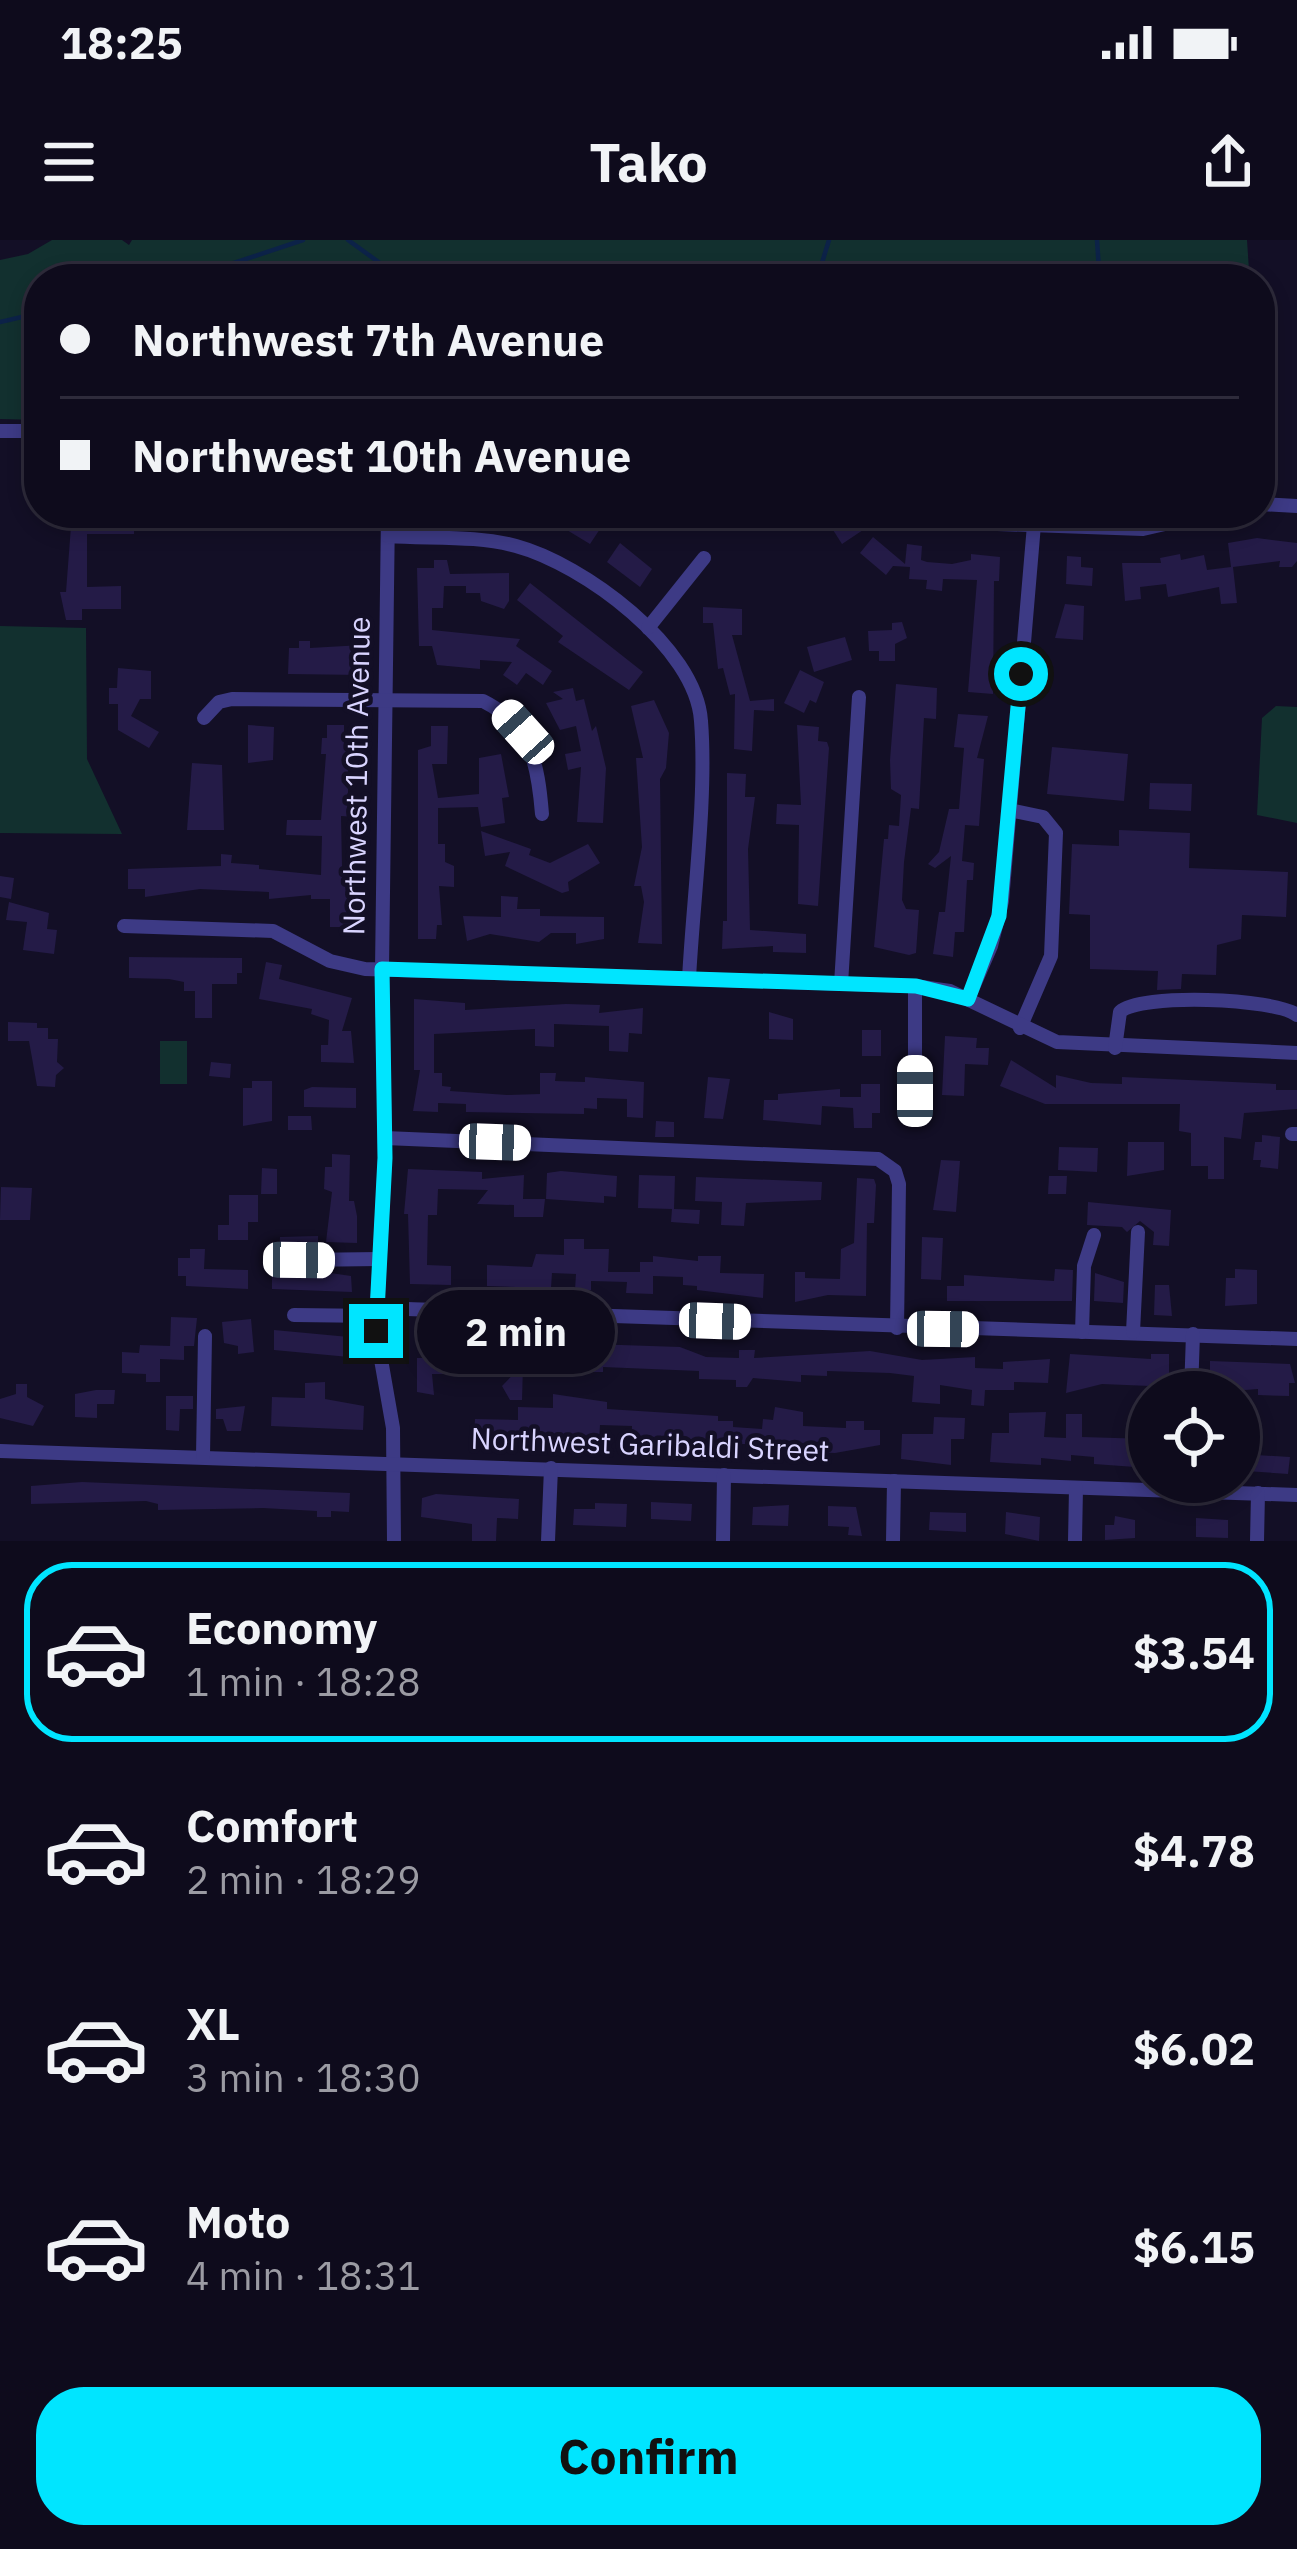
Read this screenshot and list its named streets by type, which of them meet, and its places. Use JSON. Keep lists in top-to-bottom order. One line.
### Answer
{"streets":{"street":["Northwest 10th Avenue","Northwest Garibaldi Street"]},"crossings":[["Northwest 10th Avenue","Northwest Garibaldi Street"]],"page":{"status":"18:25","header":"Tako","banner":["Northwest 7th Avenue","Northwest 10th Avenue"],"bubble":"2 min","list":[{"name":"Economy","note":"1 min · 18:28","value":"$3.54"},{"name":"Comfort","note":"2 min · 18:29","value":"$4.78"},{"name":"XL","note":"3 min · 18:30","value":"$6.02"},{"name":"Moto","note":"4 min · 18:31","value":"$6.15"}],"buttons":"Confirm"}}
